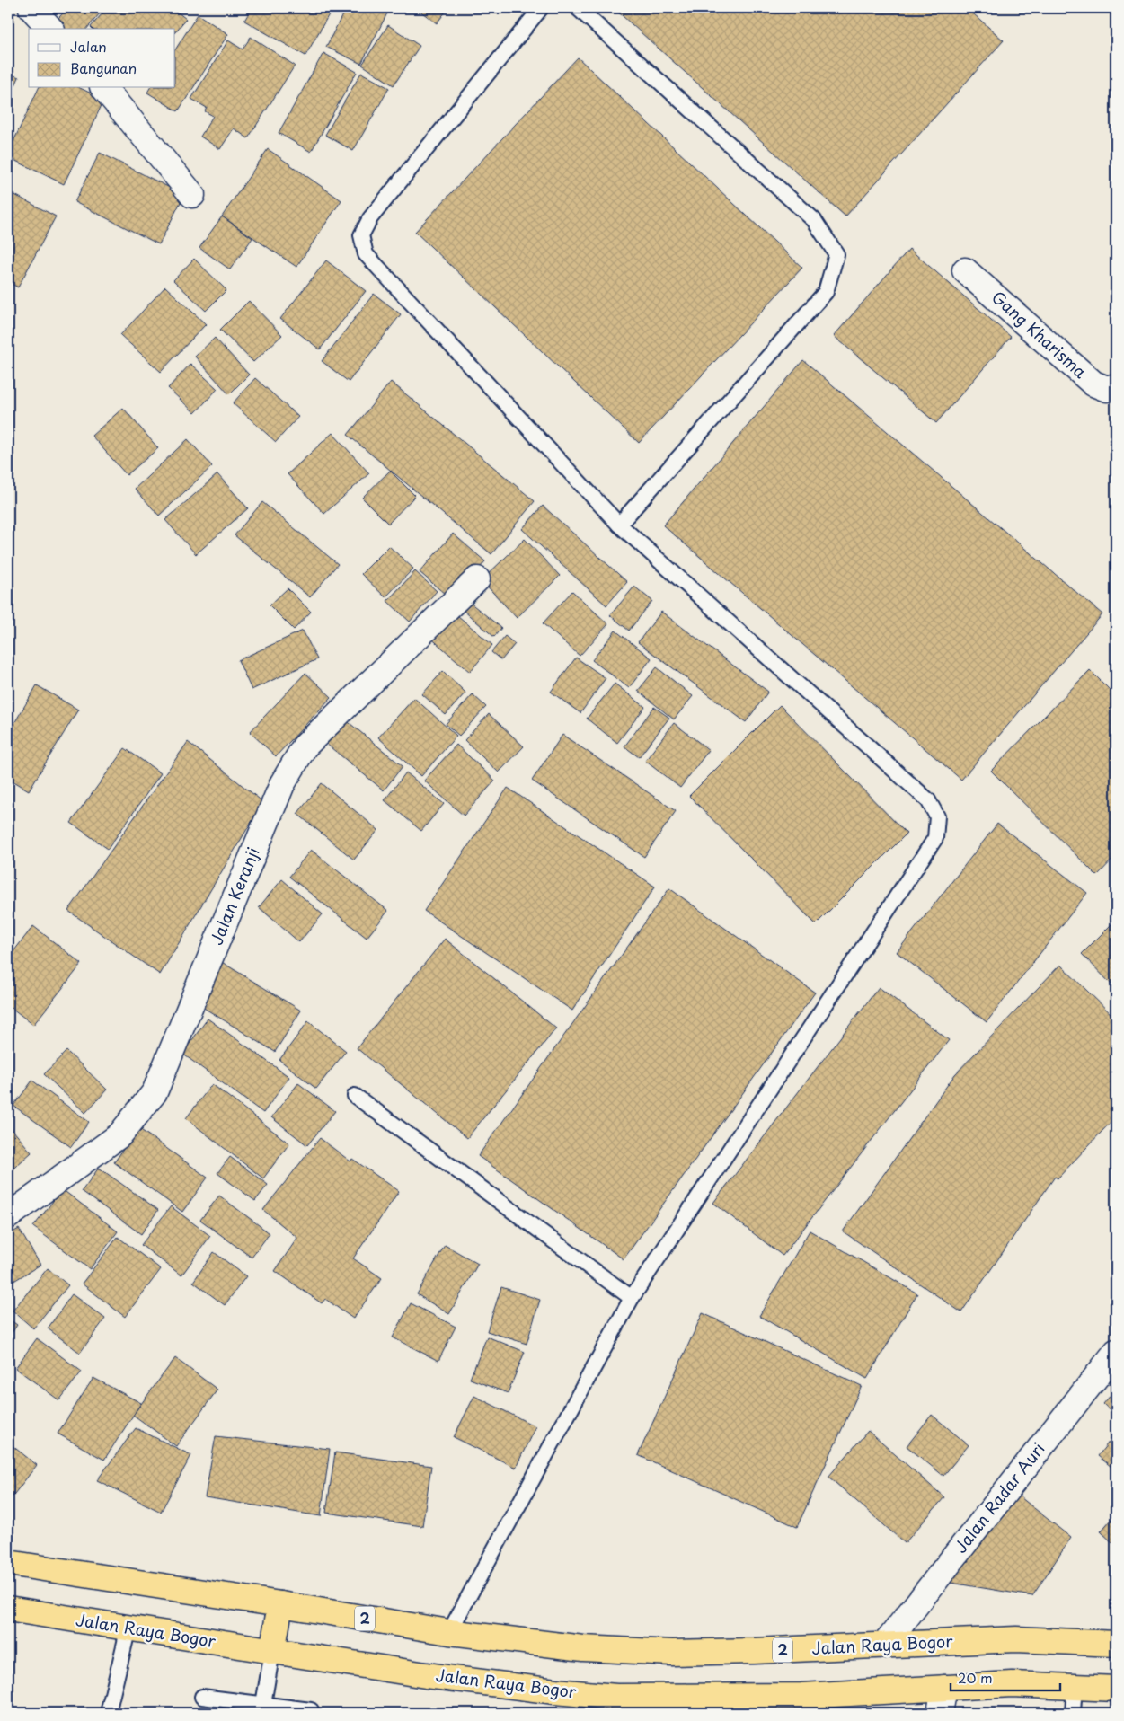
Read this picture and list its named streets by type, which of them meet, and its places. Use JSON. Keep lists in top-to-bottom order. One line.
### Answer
{"streets":{"highway":["2","Jalan Raya Bogor"],"street":["Gang Kharisma","Jalan Keranji","Jalan Radar Auri"]},"crossings":[["Jalan Radar Auri","Jalan Raya Bogor"]],"legend":["Jalan","Bangunan"],"scale_bar":"20 m"}
